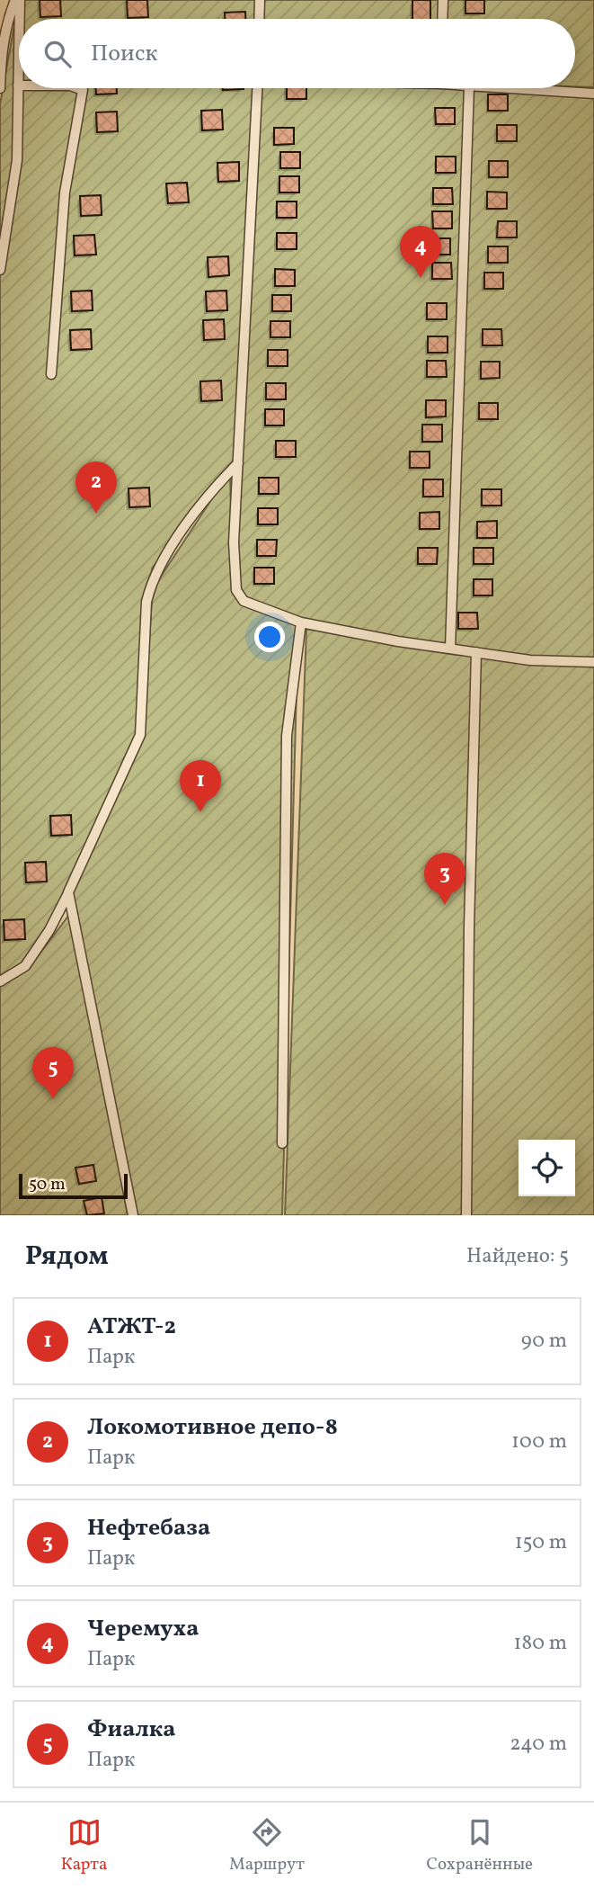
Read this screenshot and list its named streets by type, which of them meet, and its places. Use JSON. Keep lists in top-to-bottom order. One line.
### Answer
{"scale_bar":"50 m","page":{"search":"Поиск","pins":["4","2","1","3","5"],"scale":"50 m","heading":["Рядом","Найдено: 5"],"list":[{"mark":"1","name":"АТЖТ-2","note":"Парк","value":"90 m"},{"mark":"2","name":"Локомотивное депо-8","note":"Парк","value":"100 m"},{"mark":"3","name":"Нефтебаза","note":"Парк","value":"150 m"},{"mark":"4","name":"Черемуха","note":"Парк","value":"180 m"},{"mark":"5","name":"Фиалка","note":"Парк","value":"240 m"}],"nav":["Карта","Маршрут","Сохранённые"]}}
